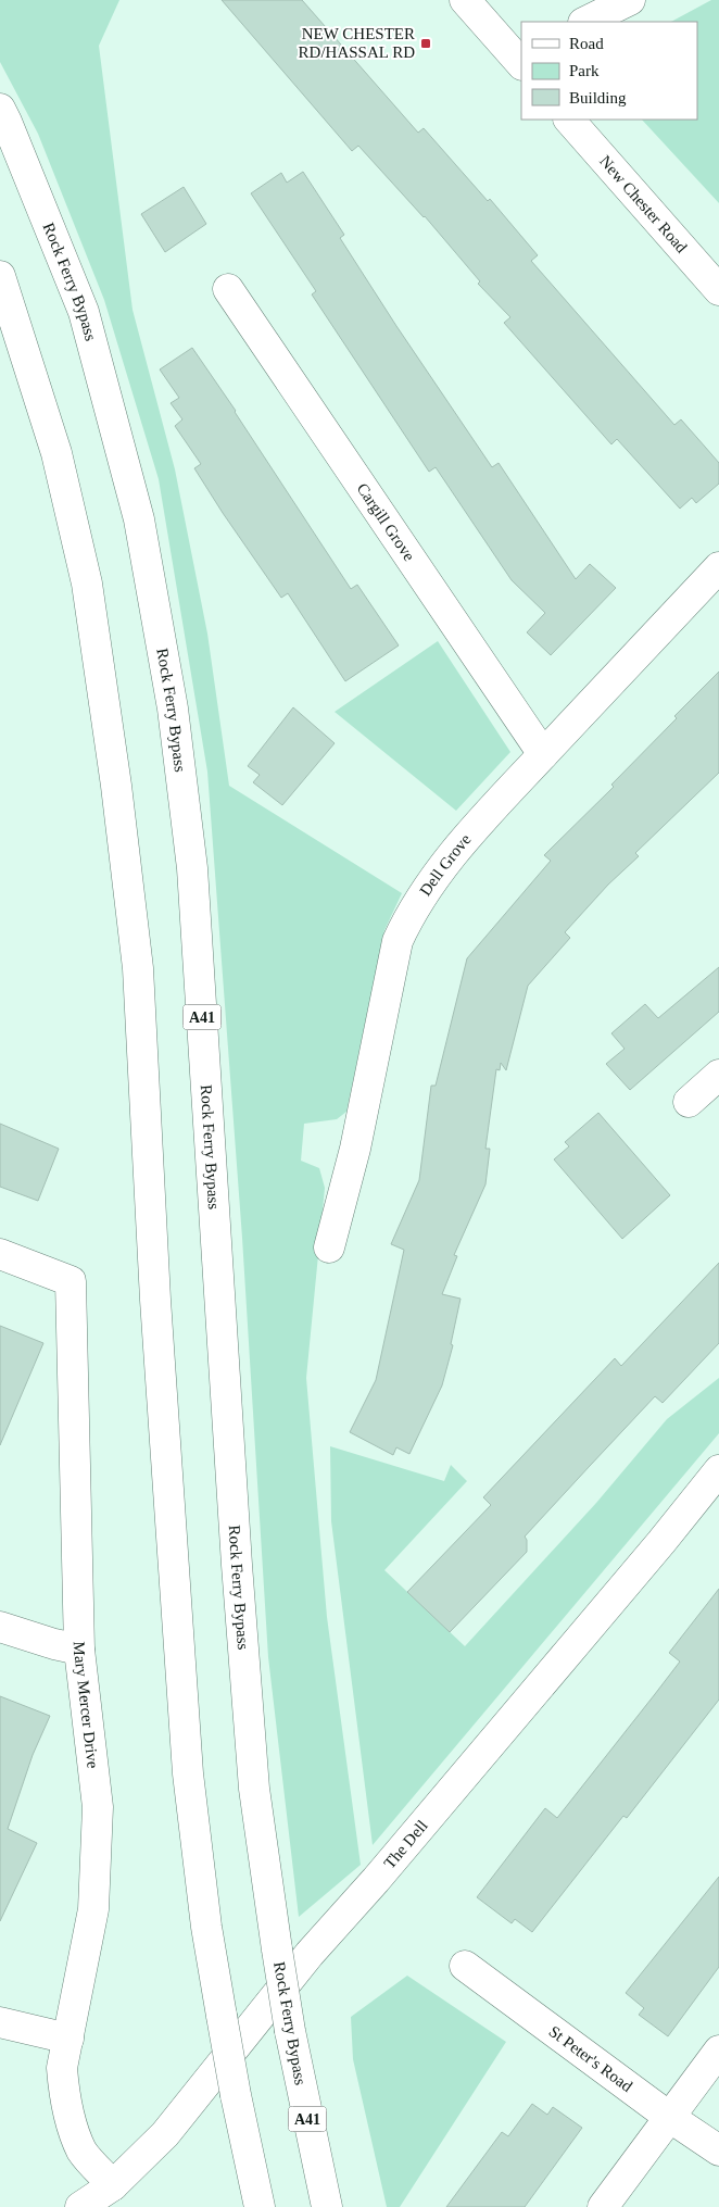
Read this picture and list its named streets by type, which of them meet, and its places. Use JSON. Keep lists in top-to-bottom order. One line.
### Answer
{"streets":{"main road":["New Chester Road","Rock Ferry Bypass","Cargill Grove","Dell Grove","A41","Mary Mercer Drive","The Dell","St Peter's Road"]},"crossings":[["Cargill Grove","Dell Grove"],["Mary Mercer Drive","The Dell"]],"places":{"transit":["NEW CHESTER RD/HASSAL RD"]},"legend":["Road","Park","Building"]}
